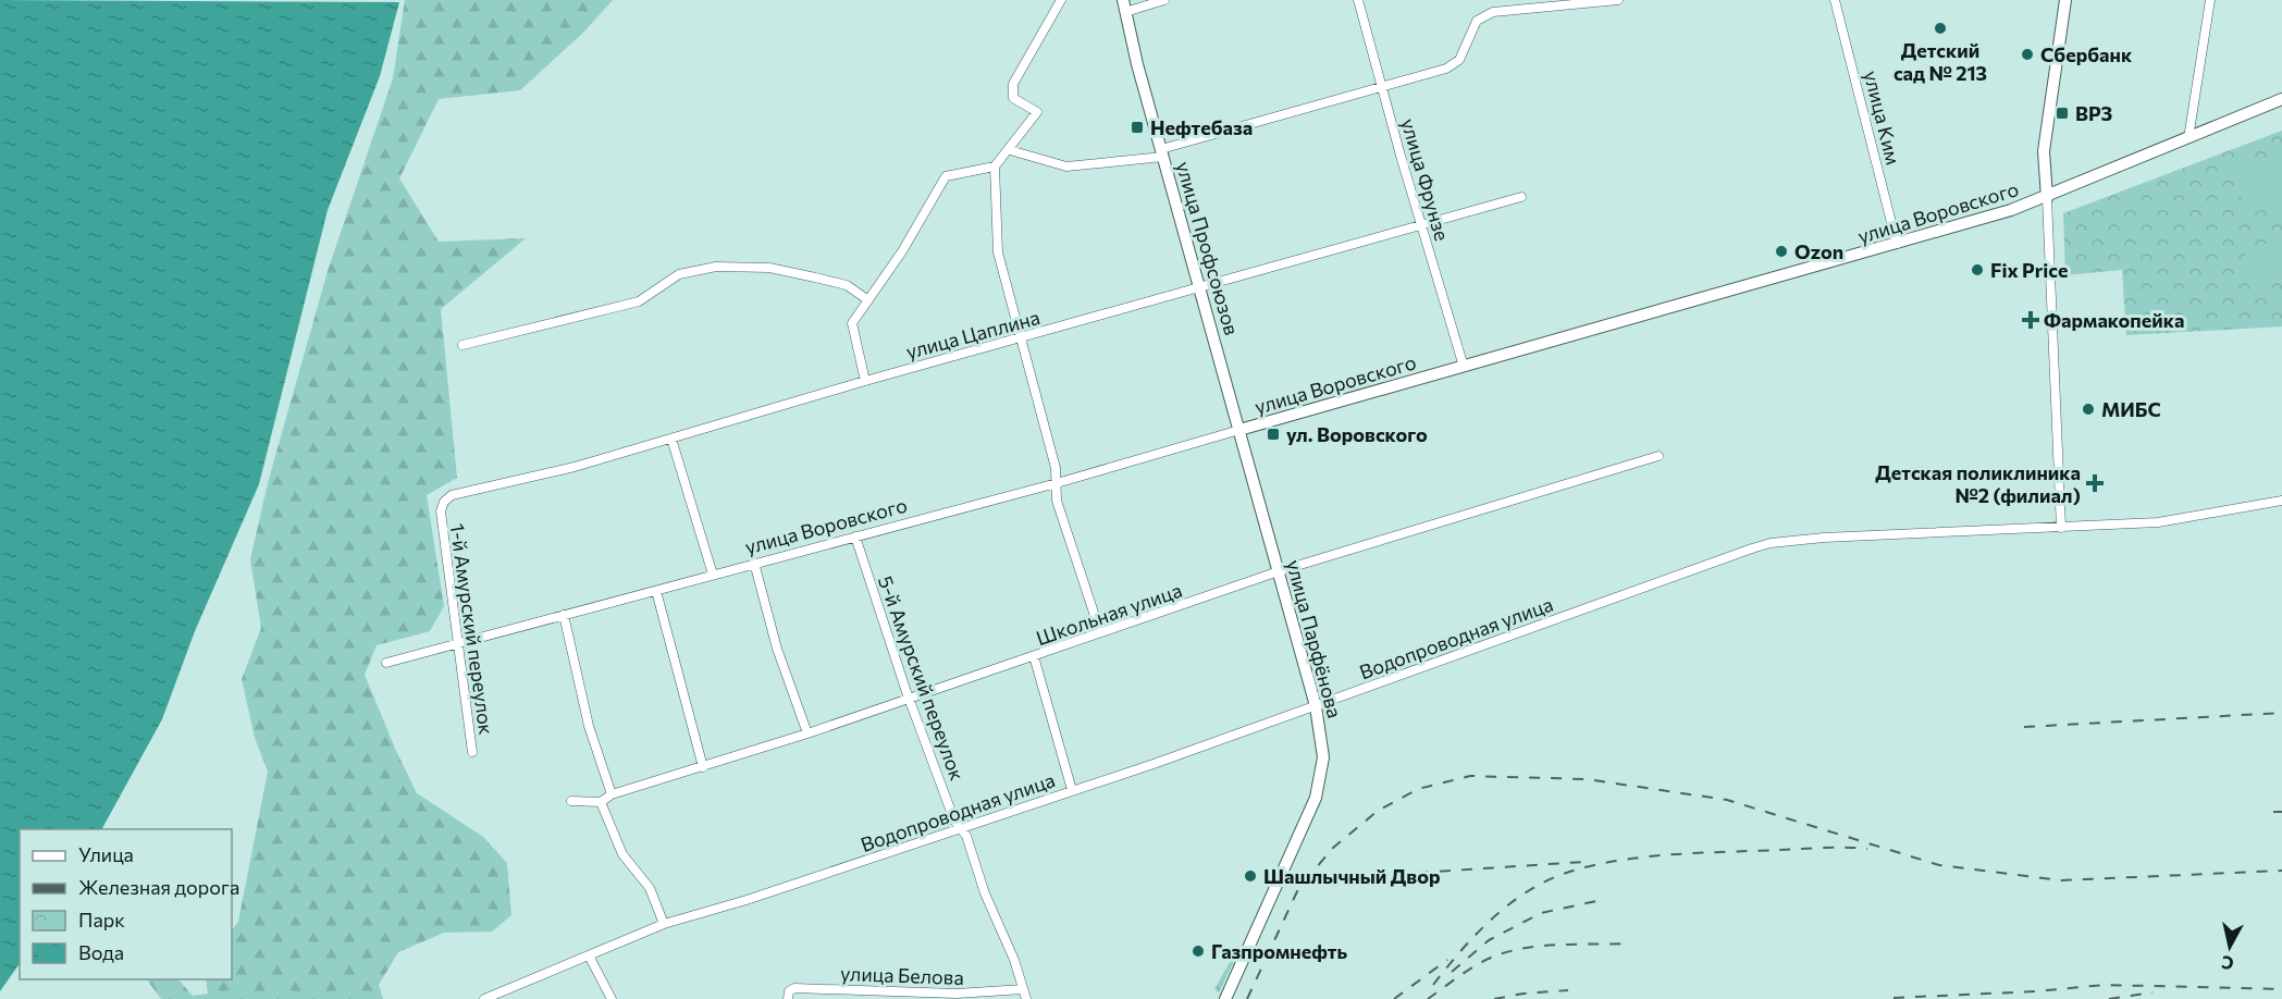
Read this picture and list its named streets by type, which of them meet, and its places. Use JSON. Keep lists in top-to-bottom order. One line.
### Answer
{"streets":{"main road":["улица Воровского","улица Профсоюзов","улица Парфёнова"],"street":["улица Ким","улица Фрунзе","улица Цаплина","Школьная улица","1-й Амурский переулок","Водопроводная улица","5-й Амурский переулок","улица Белова"]},"crossings":[["улица Ким","улица Воровского"],["улица Фрунзе","улица Воровского"],["улица Фрунзе","улица Цаплина"],["улица Воровского","улица Профсоюзов"],["улица Воровского","1-й Амурский переулок"],["улица Воровского","улица Парфёнова"],["улица Воровского","5-й Амурский переулок"],["улица Профсоюзов","улица Цаплина"],["улица Профсоюзов","улица Парфёнова"],["улица Цаплина","1-й Амурский переулок"],["Школьная улица","улица Парфёнова"],["Школьная улица","5-й Амурский переулок"],["Водопроводная улица","улица Парфёнова"],["Водопроводная улица","5-й Амурский переулок"],["5-й Амурский переулок","улица Белова"]],"places":{"other":["Детский сад № 213","Сбербанк","Ozon","Fix Price","МИБС","Шашлычный Двор","Газпромнефть"],"transit":["ВРЗ","Нефтебаза","ул. Воровского"],"health":["Фармакопейка","Детская поликлиника №2 (филиал)"]},"legend":["Улица","Железная дорога","Парк","Вода"],"north":"bottom"}
